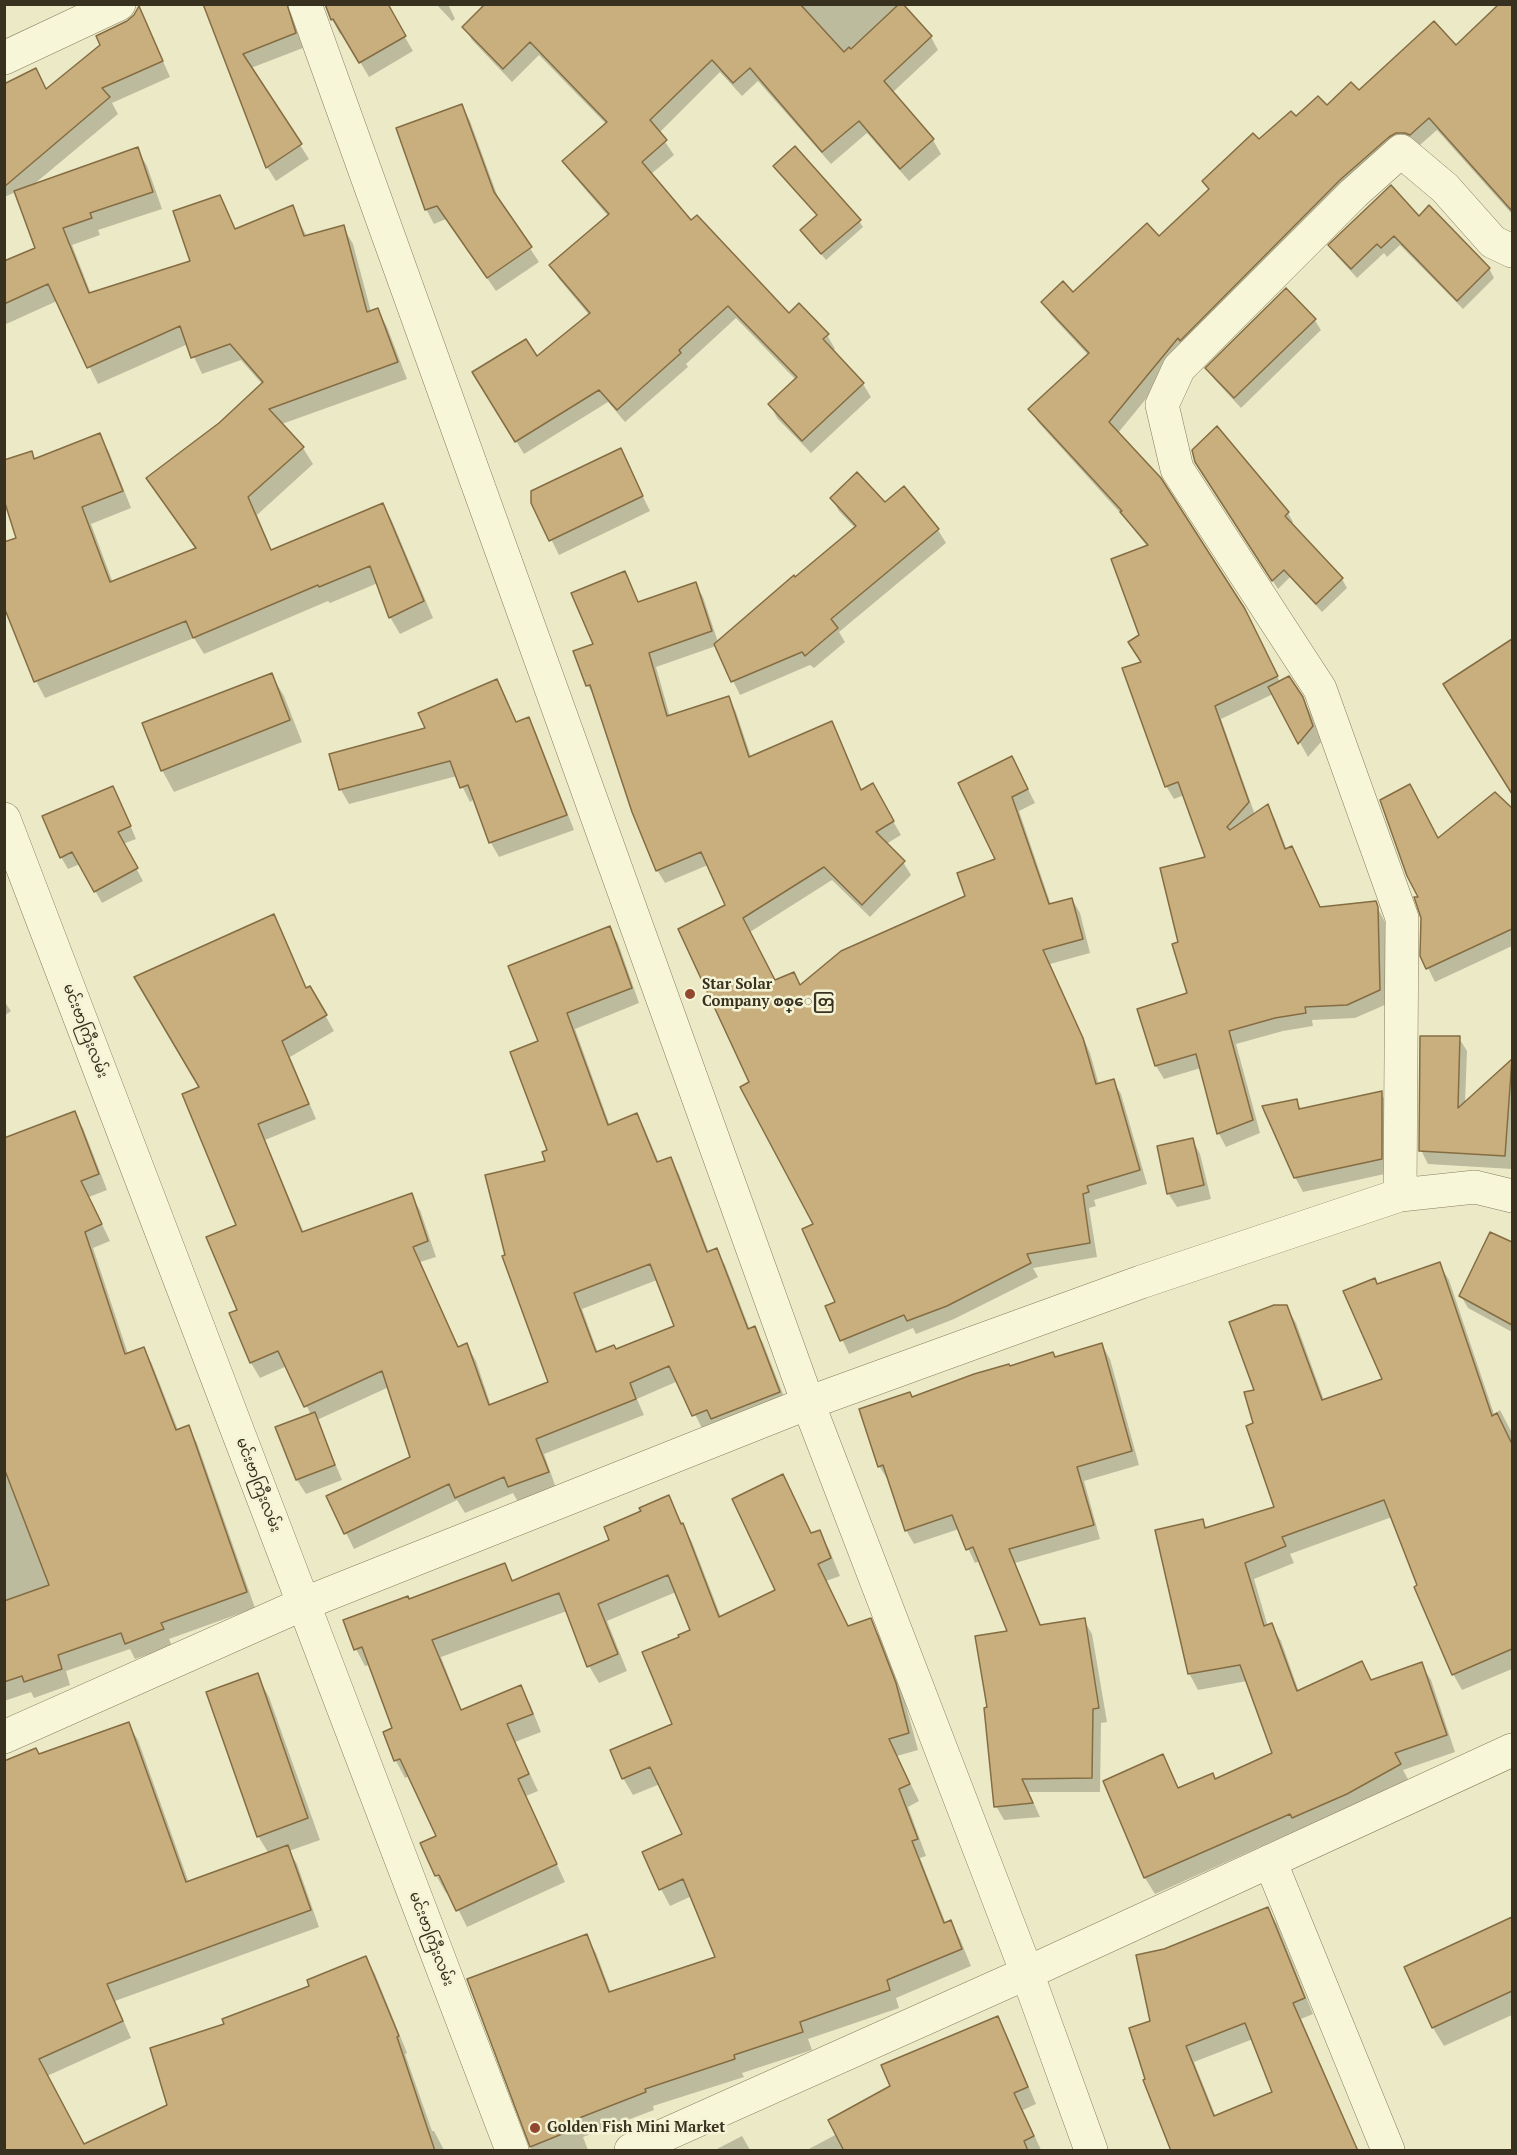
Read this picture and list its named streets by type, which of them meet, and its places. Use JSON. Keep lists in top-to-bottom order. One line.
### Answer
{"streets":{"street":["မင်းဗာကြီးလမ်း"]},"places":["Star Solar Company စစ္ေတြ","Golden Fish Mini Market"]}
